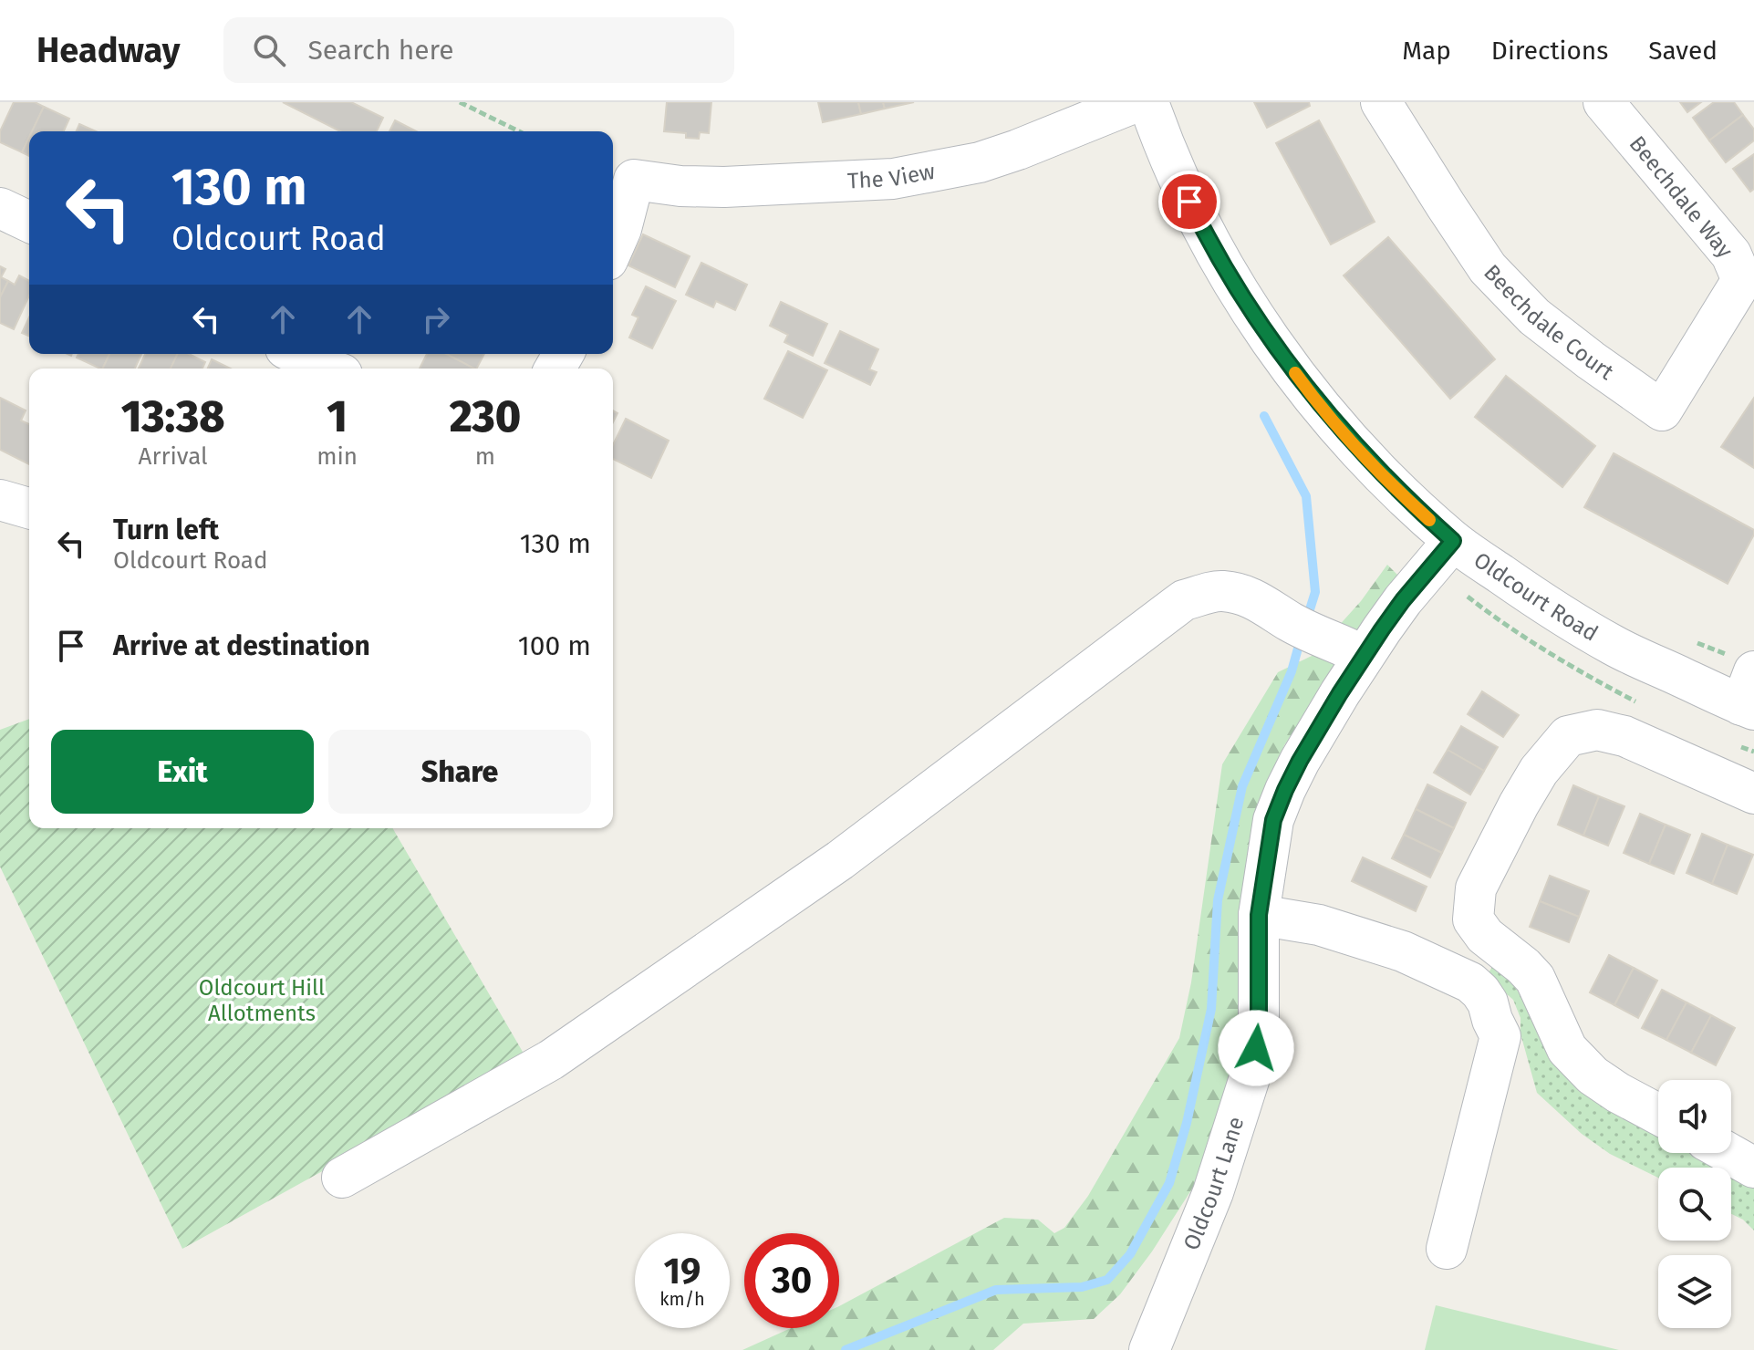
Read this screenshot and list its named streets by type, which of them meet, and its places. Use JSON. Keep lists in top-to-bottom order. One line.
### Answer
{"streets":{"street":["The View","Beechdale Way","Beechdale Court","Oldcourt Road","Oldcourt Lane"]},"crossings":[["Beechdale Way","Beechdale Court"],["Oldcourt Road","Oldcourt Lane"]],"parks":["Oldcourt Hill Allotments"],"page":{"header":"Headway","search":"Search here","nav":["Map","Directions","Saved"],"turn":["130 m","Oldcourt Road"],"eta":["13:38","Arrival","1","min","230","m"],"list":[{"name":"Turn left","note":"Oldcourt Road","value":"130 m"},{"name":"Arrive at destination","value":"100 m"}],"buttons":["Exit","Share"],"speed":"19 km/h","limit":"30"}}
